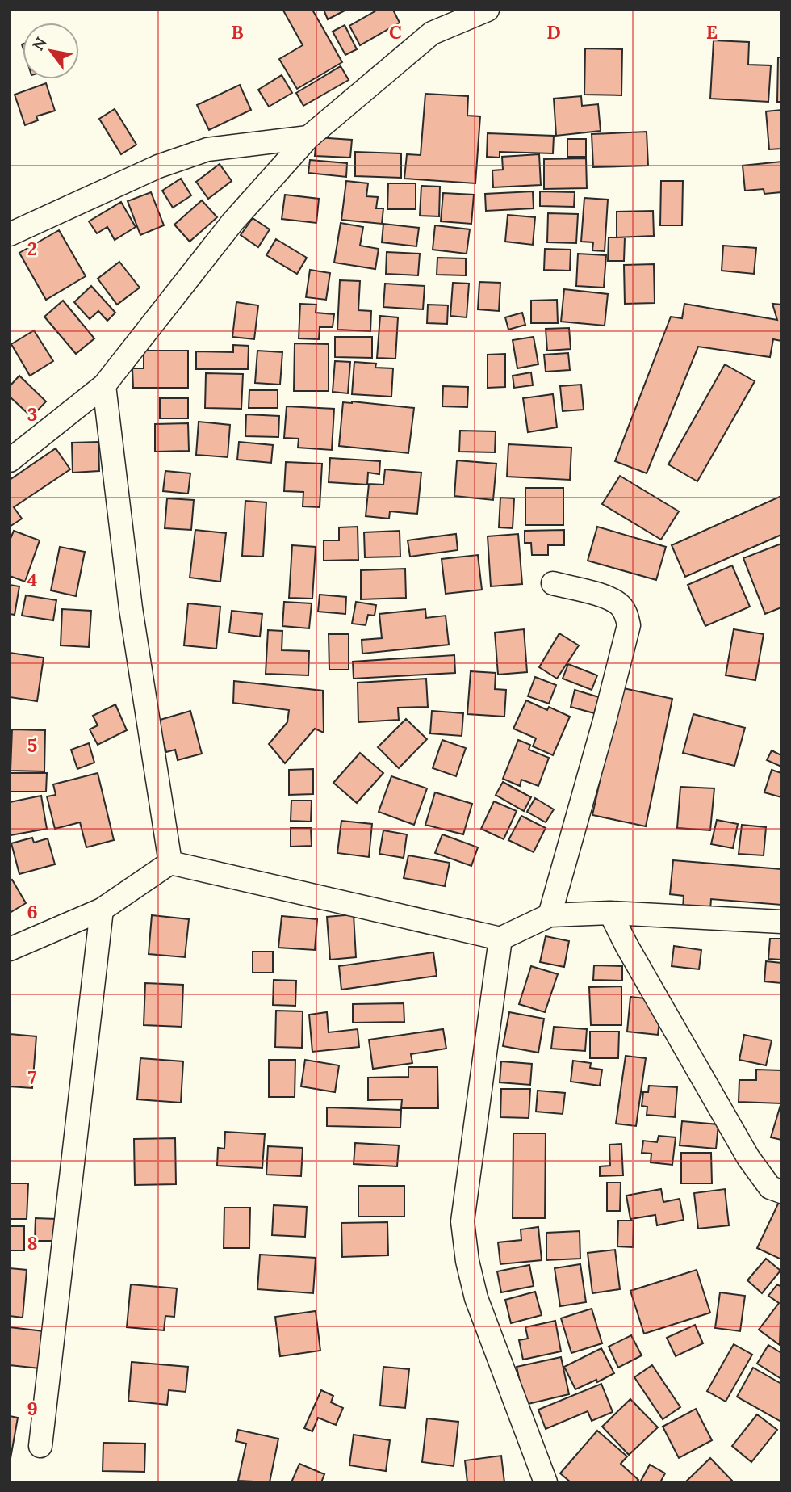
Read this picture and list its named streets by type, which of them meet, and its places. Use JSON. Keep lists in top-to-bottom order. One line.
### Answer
{"north":"top left","grid":{"columns":["B","C","D","E"],"rows":["2","3","4","5","6","7","8","9"]}}
